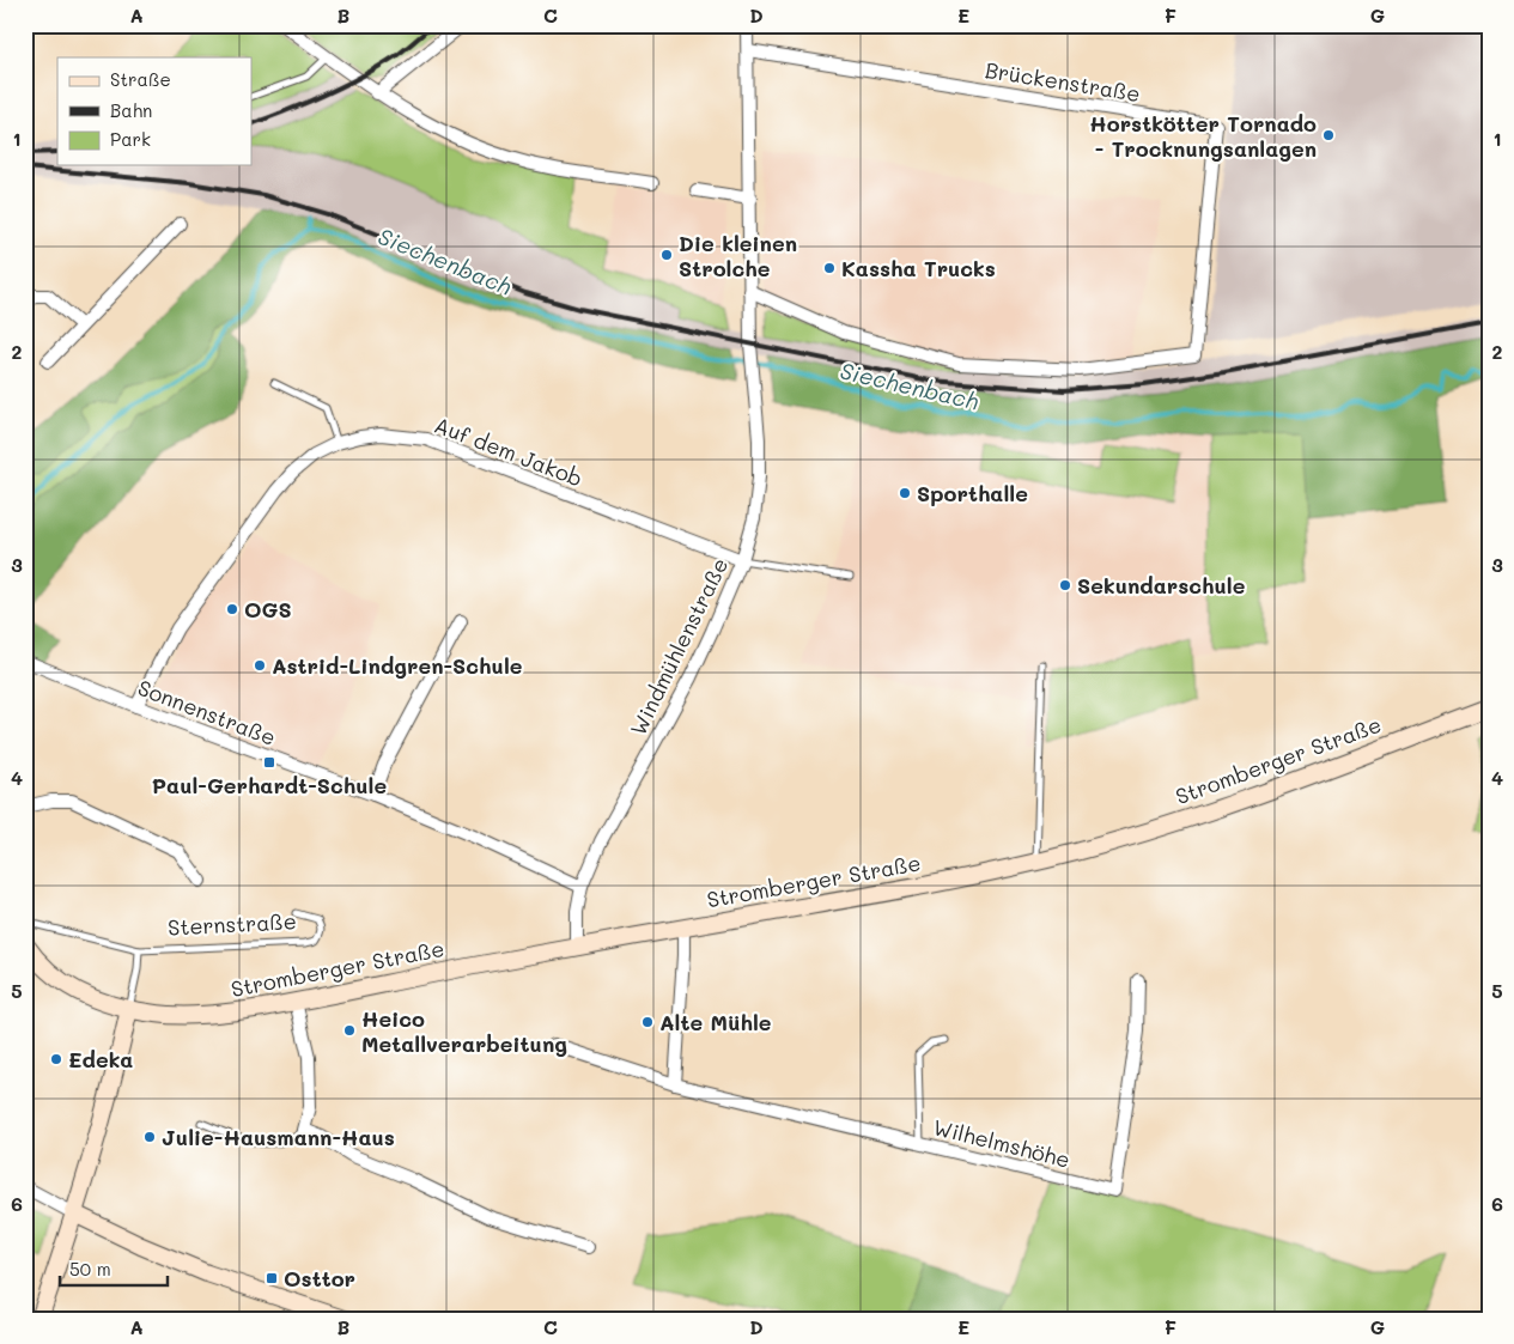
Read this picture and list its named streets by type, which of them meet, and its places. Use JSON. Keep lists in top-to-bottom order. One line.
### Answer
{"streets":{"main road":["Stromberger Straße"],"street":["Brückenstraße","Auf dem Jakob","Windmühlenstraße","Sonnenstraße","Wilhelmshöhe"],"lane":["Sternstraße"]},"crossings":[["Brückenstraße","Windmühlenstraße"],["Auf dem Jakob","Windmühlenstraße"],["Auf dem Jakob","Sonnenstraße"],["Windmühlenstraße","Sonnenstraße"],["Windmühlenstraße","Stromberger Straße"],["Stromberger Straße","Sternstraße"]],"water":["Siechenbach"],"places":{"other":["Horstkötter Tornado - Trocknungsanlagen","Die kleinen Strolche","Kassha Trucks","Sporthalle","Sekundarschule","OGS","Astrid-Lindgren-Schule","Alte Mühle","Heico Metallverarbeitung","Edeka","Julie-Hausmann-Haus"],"transit":["Paul-Gerhardt-Schule","Osttor"]},"legend":["Straße","Bahn","Park"],"scale_bar":"50 m","grid":{"columns":["A","B","C","D","E","F","G"],"rows":["1","2","3","4","5","6"]}}
